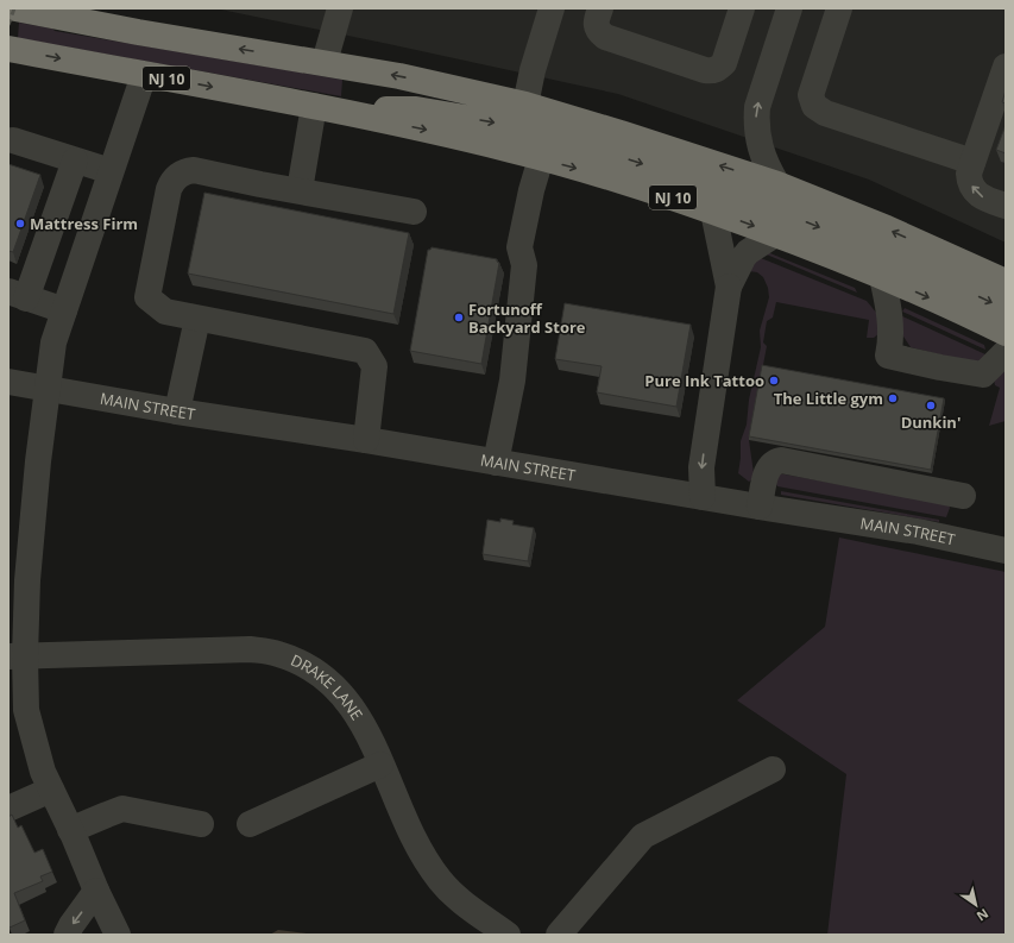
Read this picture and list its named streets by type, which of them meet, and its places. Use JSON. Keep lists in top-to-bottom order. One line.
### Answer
{"streets":{"highway":["NJ 10"],"street":["MAIN STREET","DRAKE LANE"]},"places":["Mattress Firm","Fortunoff Backyard Store","Pure Ink Tattoo","The Little gym","Dunkin'"],"north":"bottom right"}
